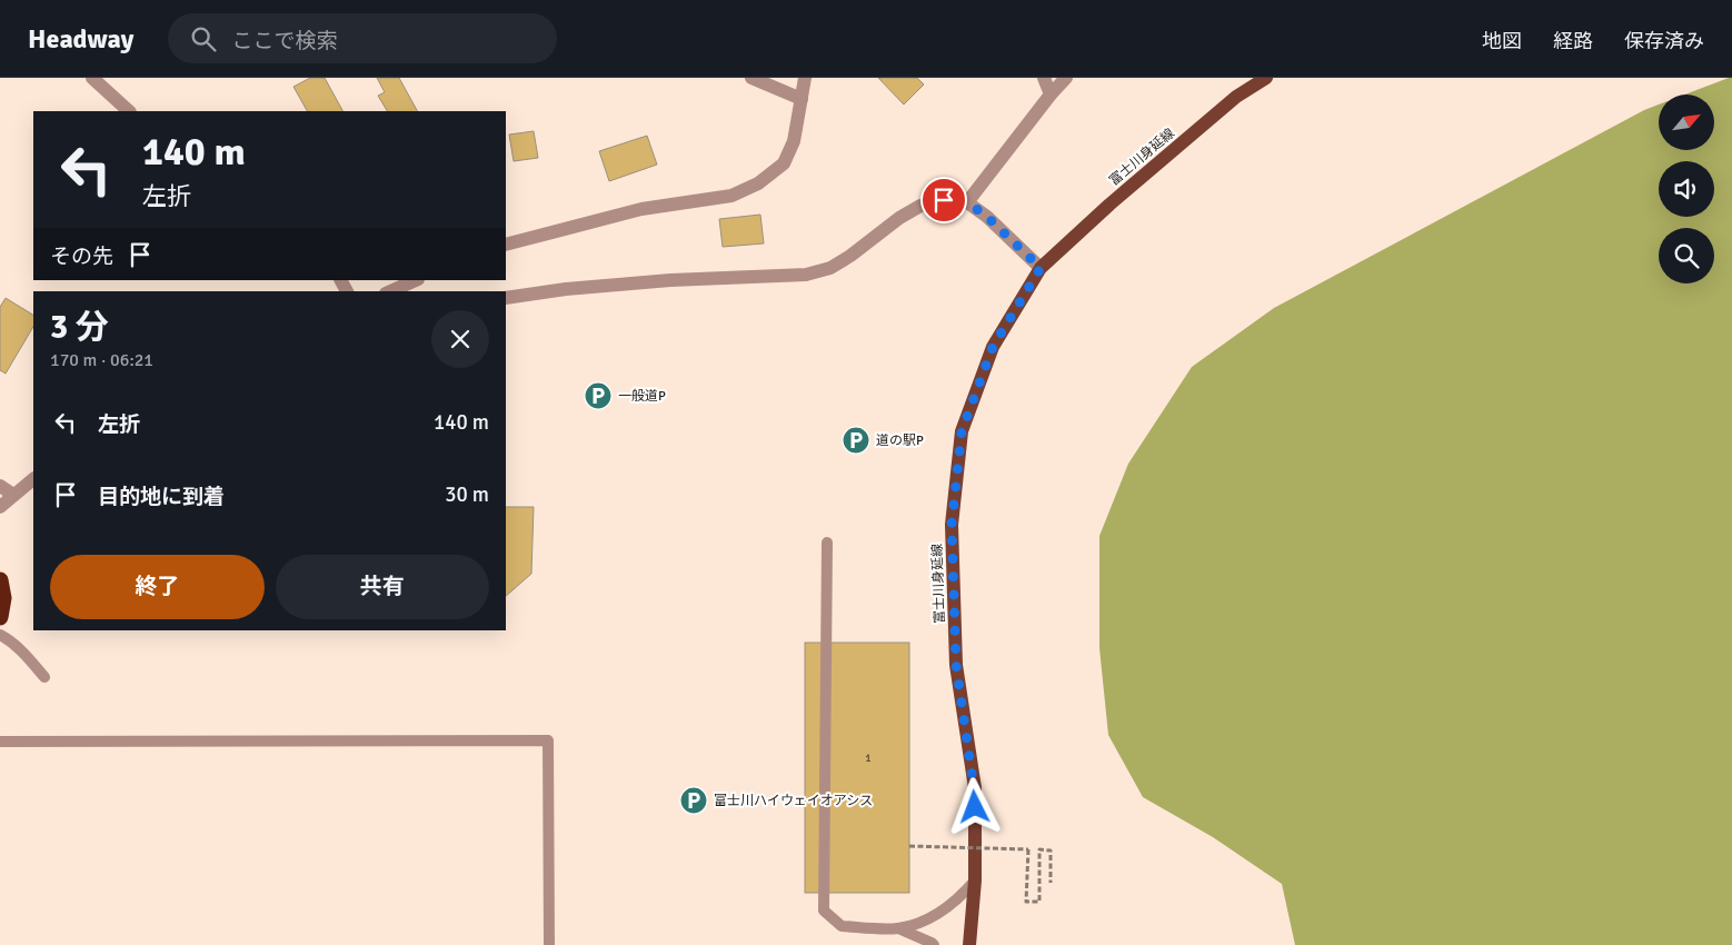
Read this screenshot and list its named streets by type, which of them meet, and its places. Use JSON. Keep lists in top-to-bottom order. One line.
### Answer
{"streets":{"main road":["富士川身延線"]},"places":{"parking":["一般道P","道の駅P","富士川ハイウェイオアシス"]},"house_numbers":["1"],"north":"top right","page":{"header":"Headway","search":"ここで検索","nav":["地図","経路","保存済み"],"turn":["140 m","左折"],"then":"その先","heading":["3 分","170 m · 06:21"],"list":[{"name":"左折","value":"140 m"},{"name":"目的地に到着","value":"30 m"}],"buttons":["終了","共有"]}}
